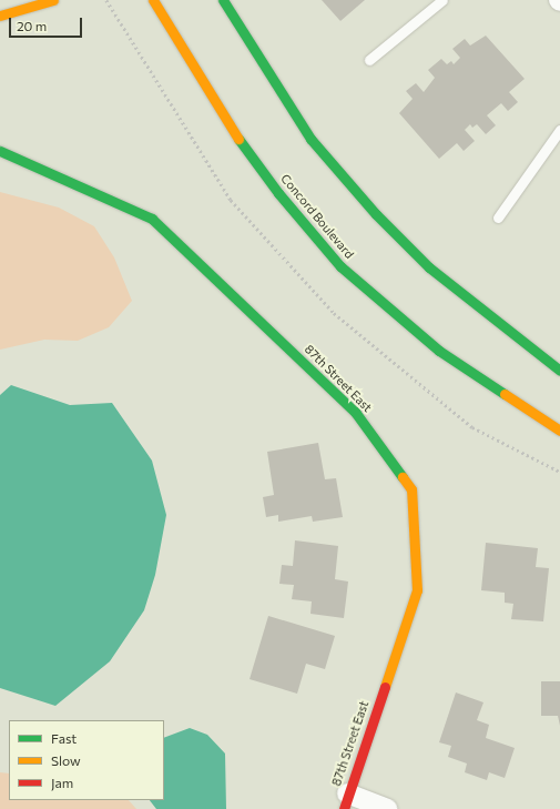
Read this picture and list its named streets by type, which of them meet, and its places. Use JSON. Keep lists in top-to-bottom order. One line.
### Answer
{"streets":{"main road":["Concord Boulevard","87th Street East"]},"legend":["Fast","Slow","Jam"],"scale_bar":"20 m"}
